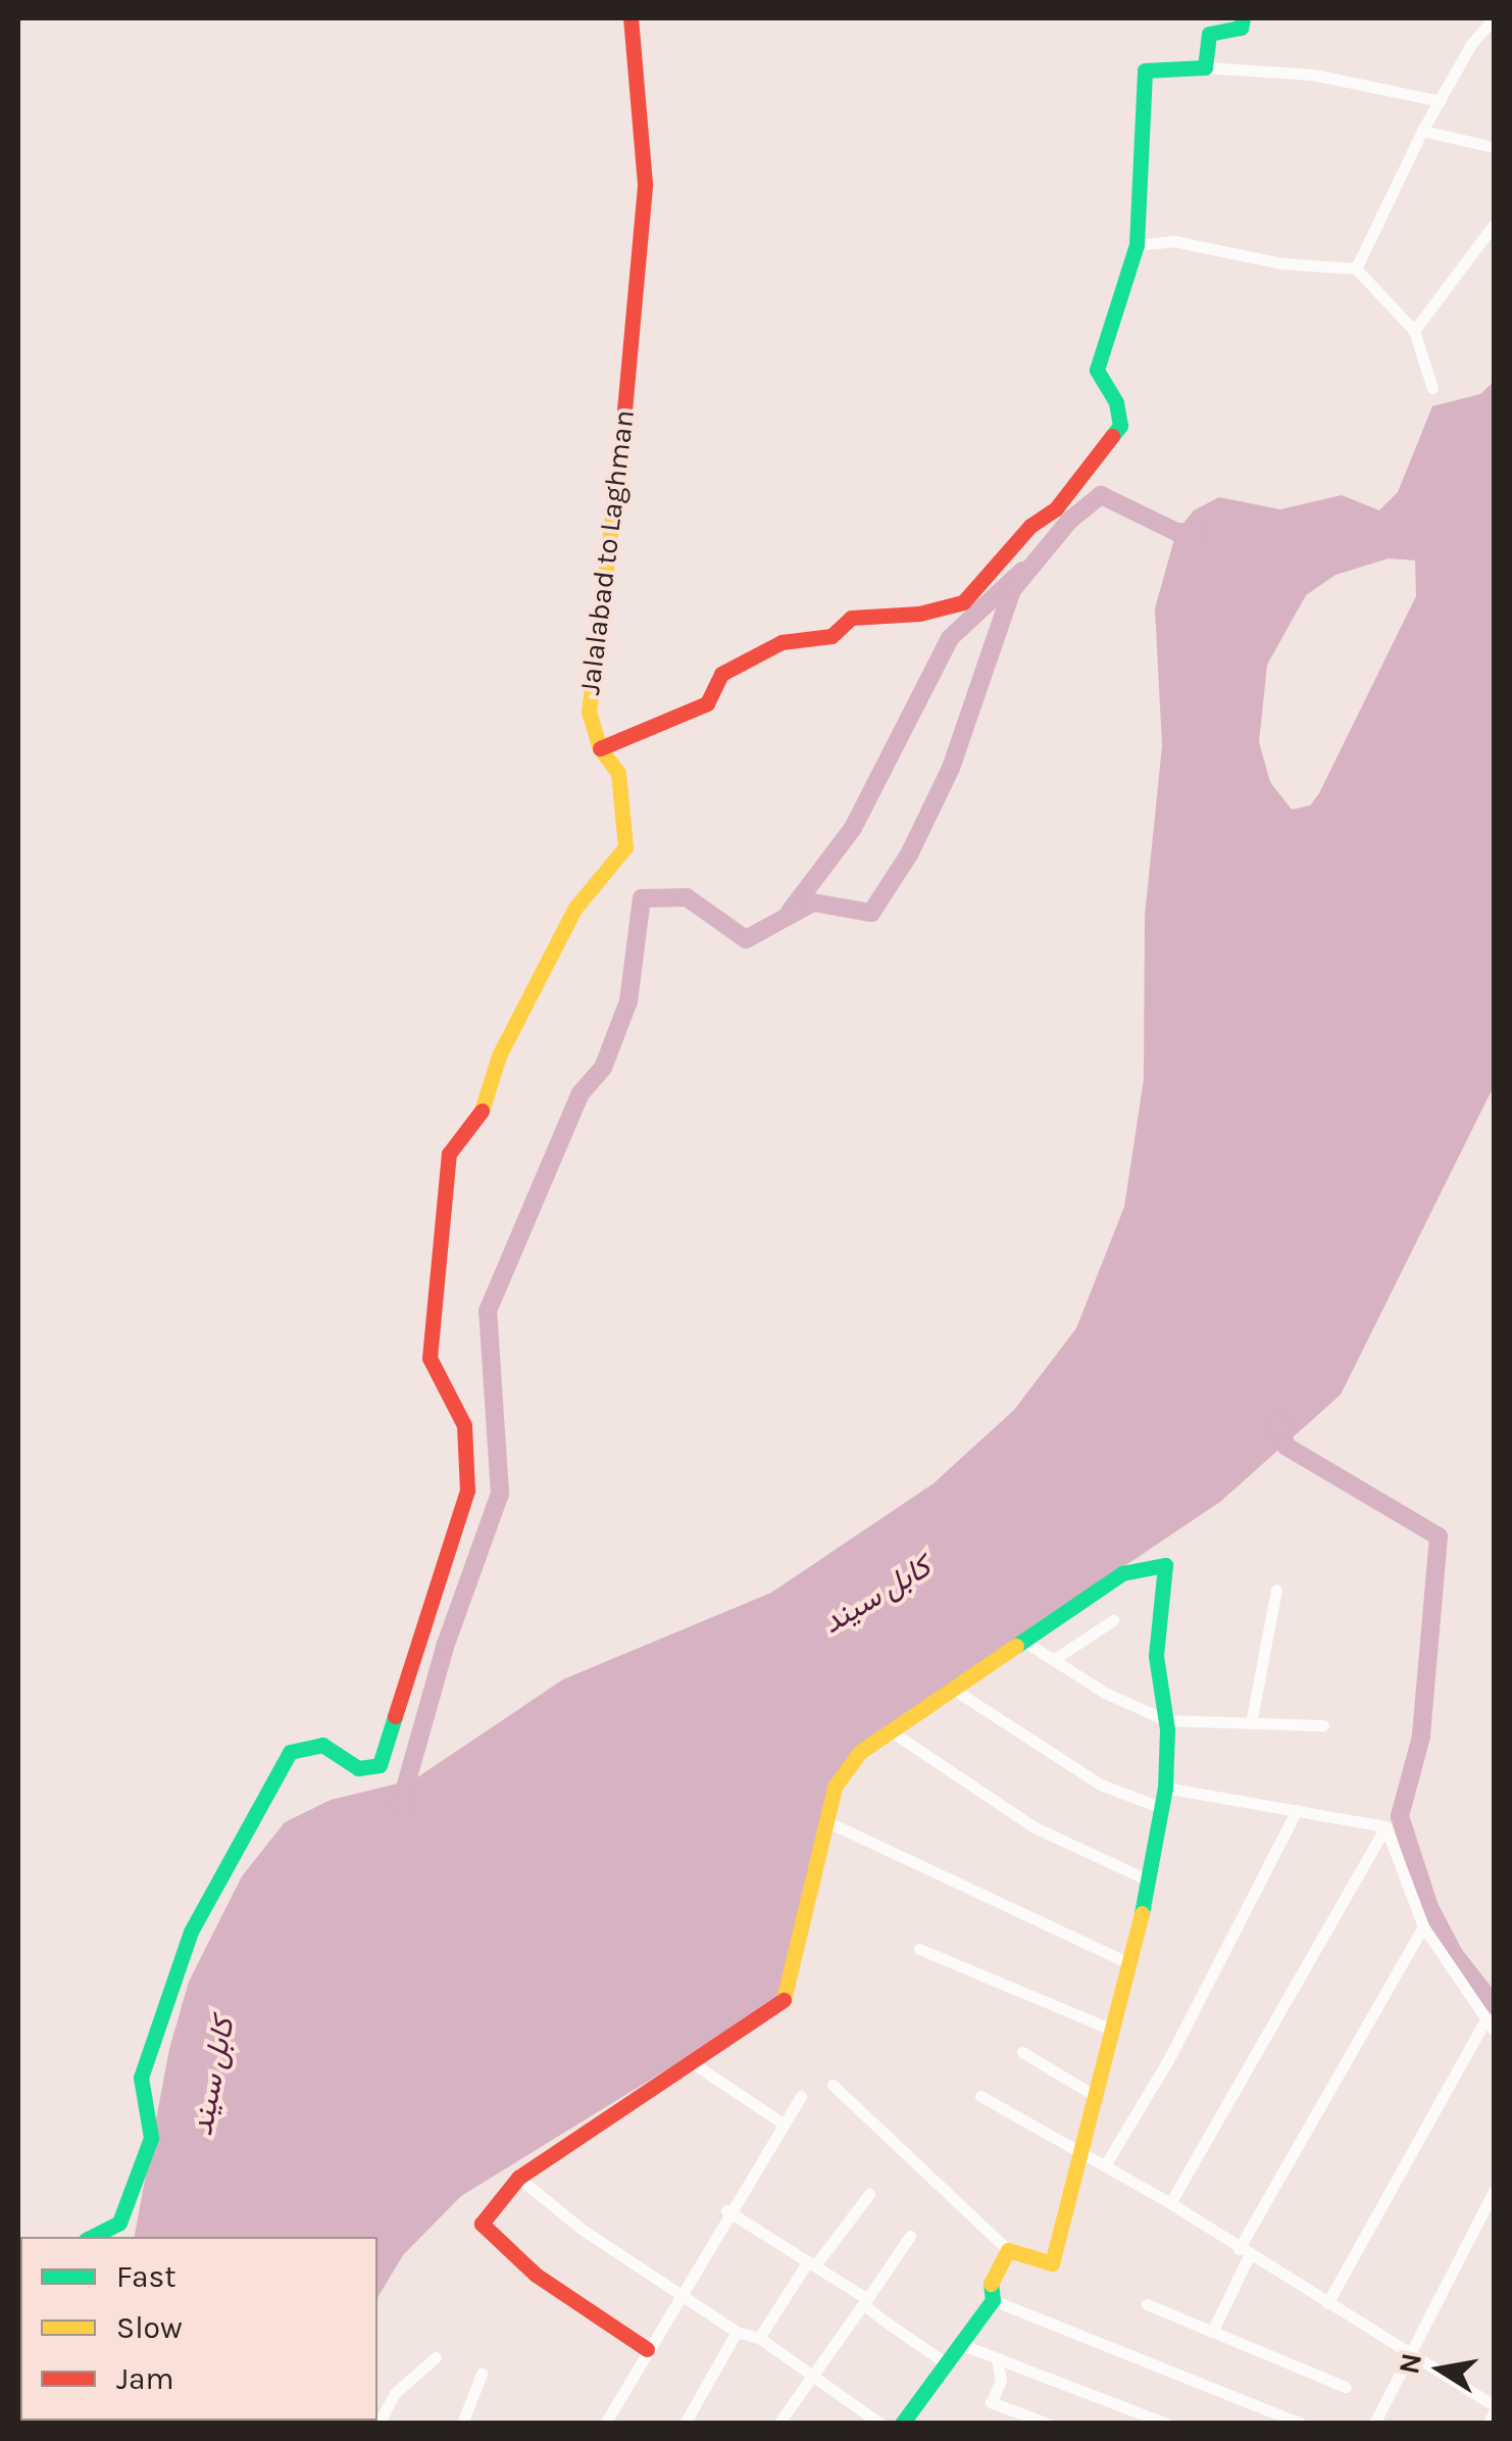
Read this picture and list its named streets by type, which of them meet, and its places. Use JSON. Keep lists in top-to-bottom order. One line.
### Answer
{"streets":{"street":["Jalalabad to Laghman"]},"water":["کابل سيند"],"legend":["Fast","Slow","Jam"],"north":"left"}
